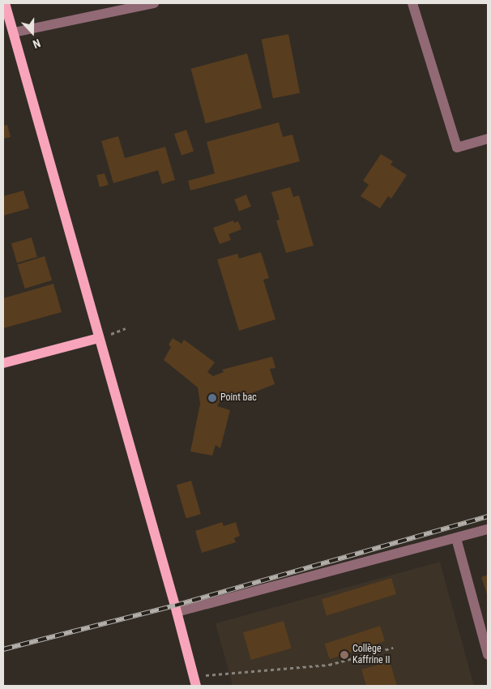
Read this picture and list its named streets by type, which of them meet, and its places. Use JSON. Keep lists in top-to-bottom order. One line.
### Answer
{"places":["Point bac","Collège Kaffrine II"],"north":"bottom"}
